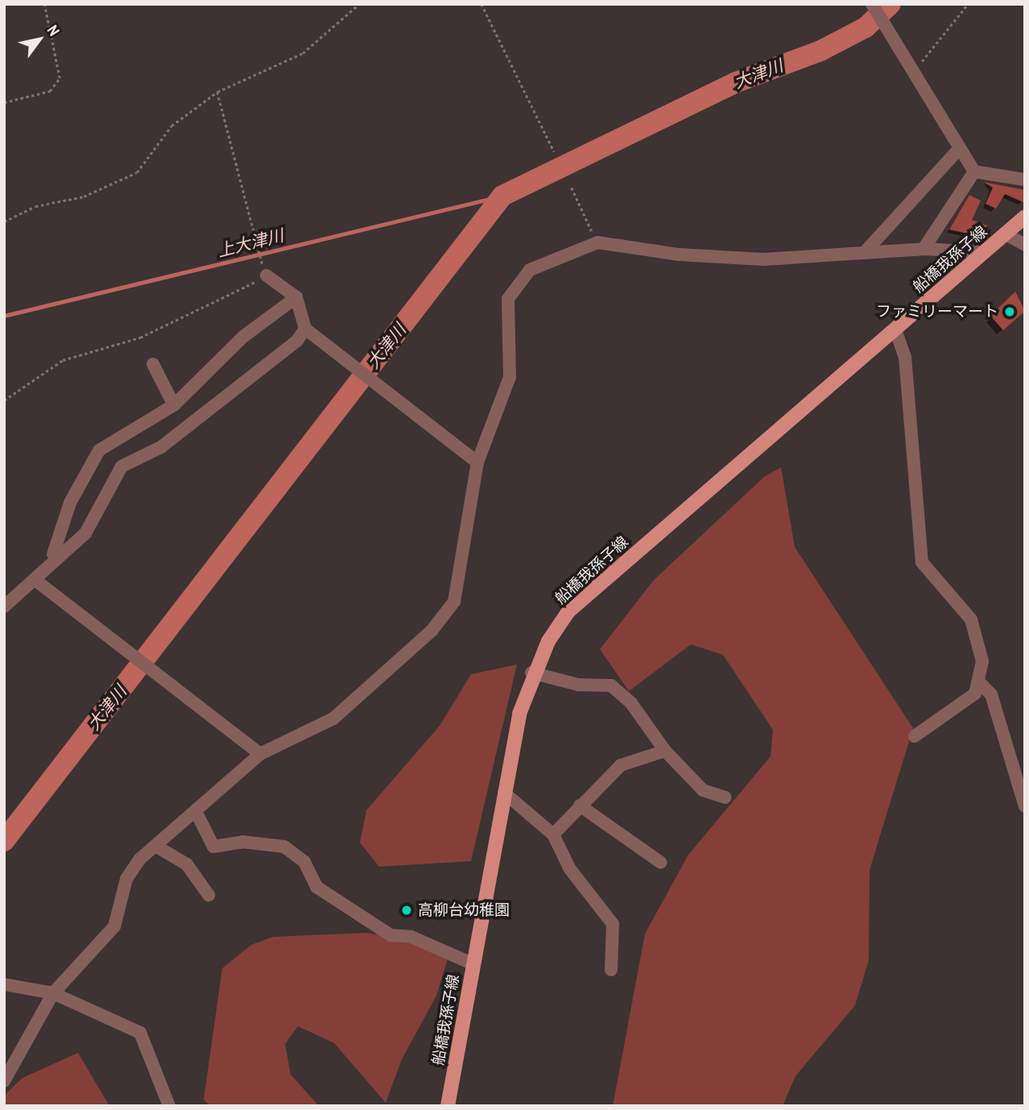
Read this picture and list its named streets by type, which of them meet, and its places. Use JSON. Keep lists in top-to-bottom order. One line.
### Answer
{"streets":{"main road":["船橋我孫子線"]},"water":["大津川","上大津川"],"places":["ファミリーマート","高柳台幼稚園"],"north":"top right"}
